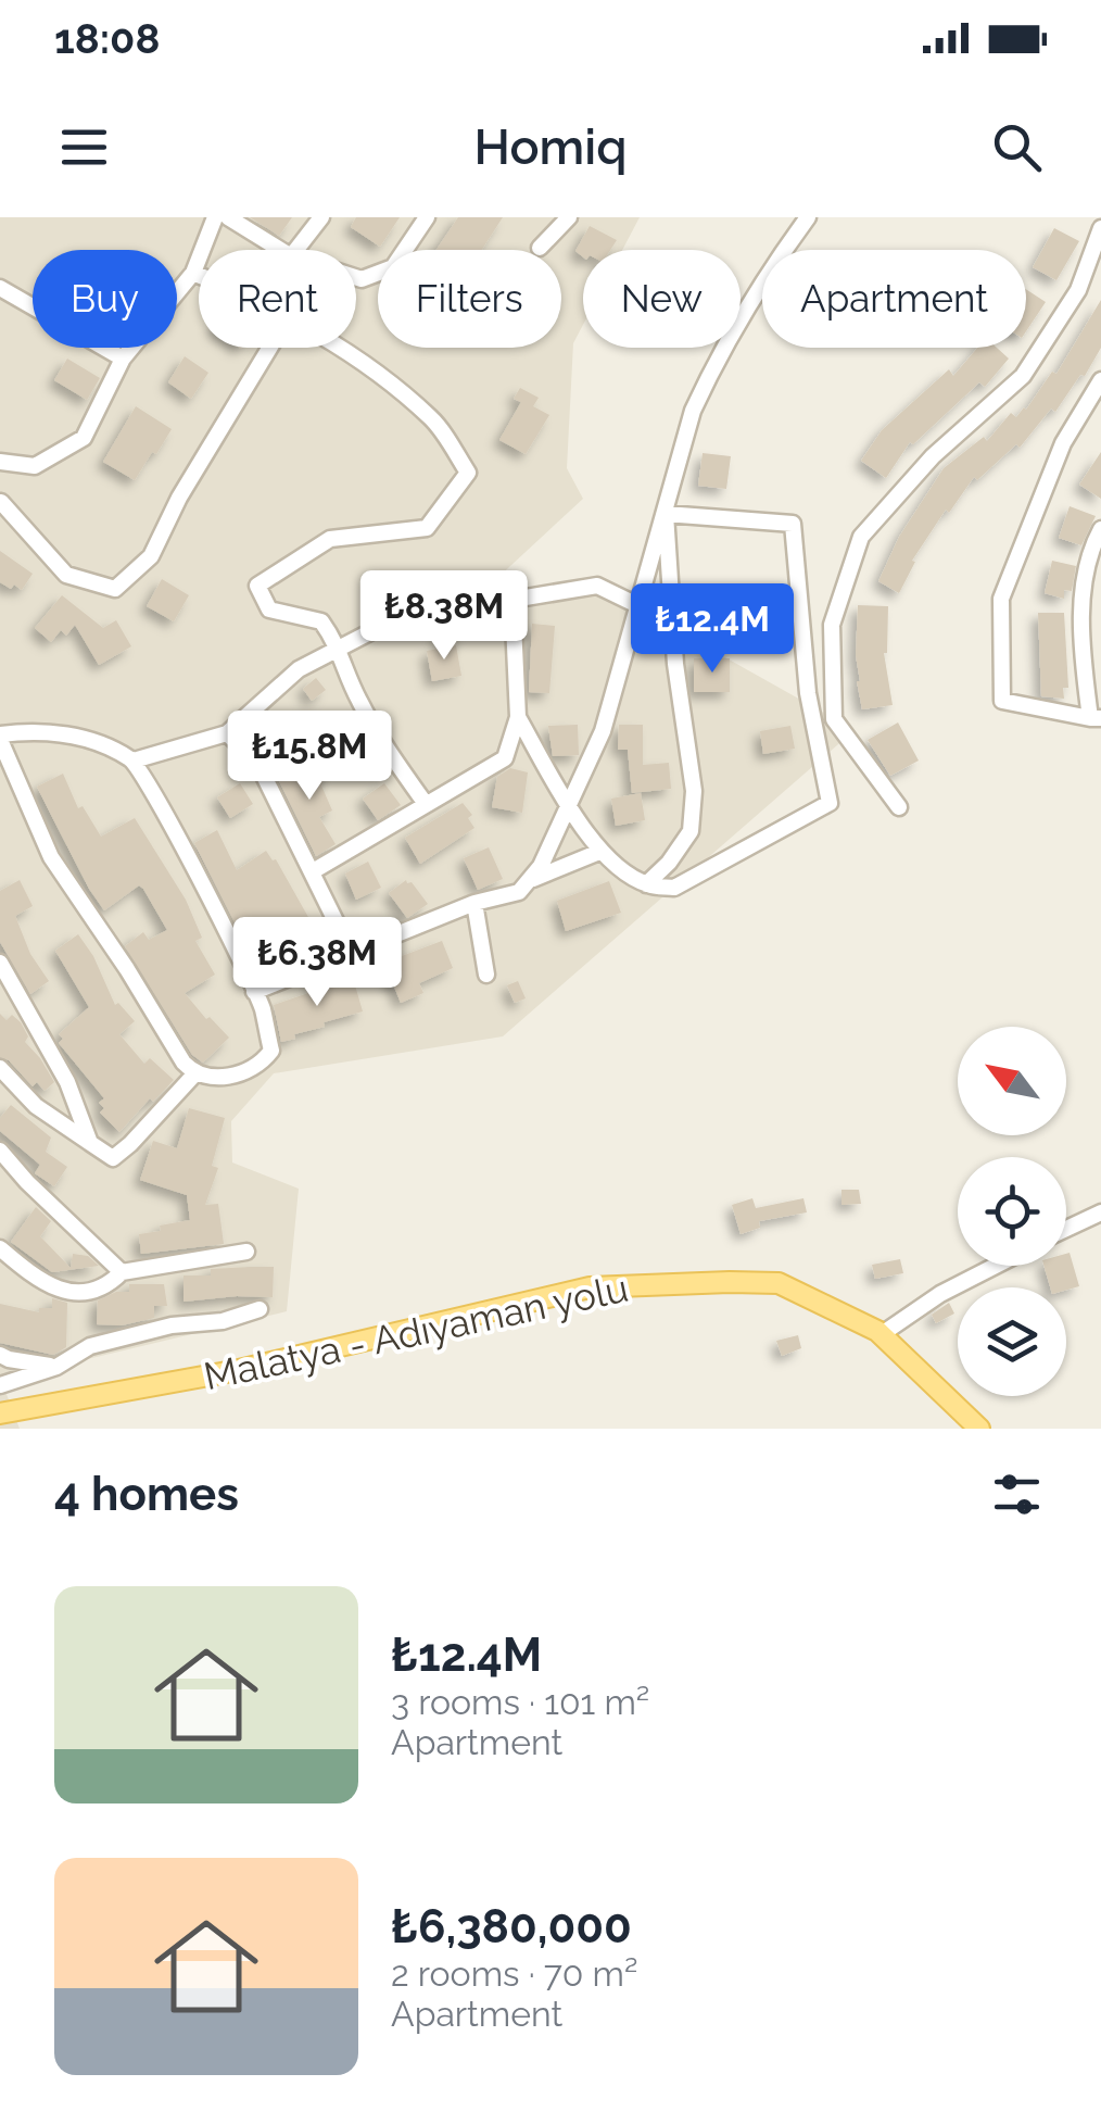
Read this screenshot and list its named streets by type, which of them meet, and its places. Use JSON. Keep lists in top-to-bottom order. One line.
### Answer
{"streets":{"main road":["Malatya - Adıyaman yolu"]},"north":"top left","page":{"status":"18:08","header":"Homiq","chip":["Buy","Rent","Filters","New","Apartment"],"price":["₺8.38M","₺12.4M","₺15.8M","₺6.38M"],"heading":"4 homes","list":[{"name":"₺12.4M","note":"3 rooms · 101 m² · Apartment"},{"name":"₺6,380,000","note":"2 rooms · 70 m² · Apartment"}]}}
